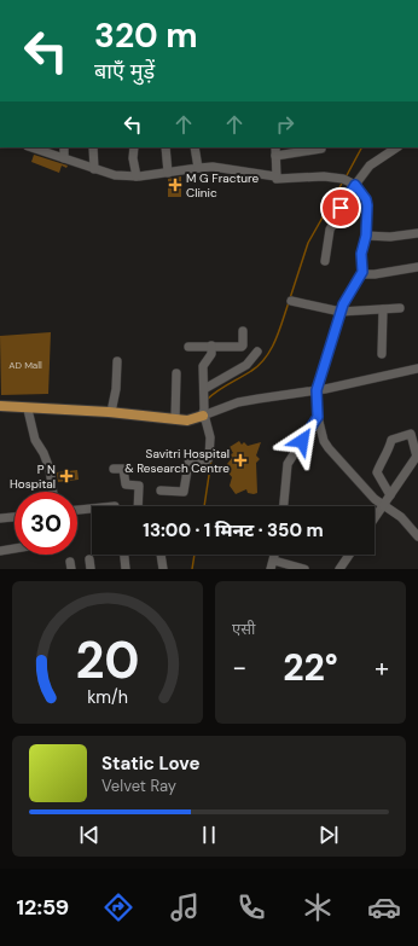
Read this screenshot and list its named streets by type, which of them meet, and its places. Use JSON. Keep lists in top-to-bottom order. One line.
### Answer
{"places":{"health":["M G Fracture Clinic","Savitri Hospital & Research Centre","P N Hospital"]},"house_numbers":["AD Mall"],"page":{"turn":["320 m","बाएँ मुड़ें"],"limit":"30","trip":"13:00 · 1 मिनट · 350 m","tile":"एसी","heat":["−","22°","+"],"song":["Static Love","Velvet Ray"],"tabs":"12:59","gauge":["20","km/h"]}}
